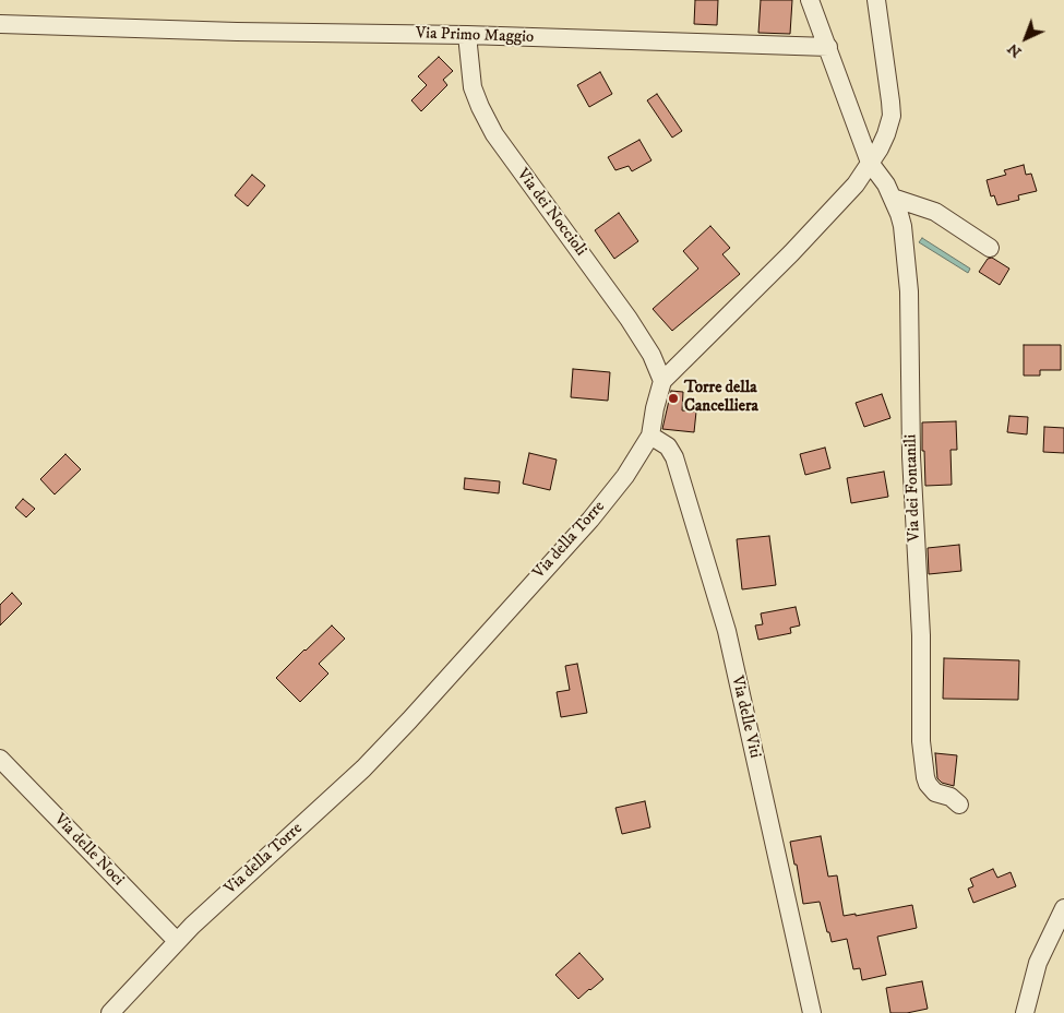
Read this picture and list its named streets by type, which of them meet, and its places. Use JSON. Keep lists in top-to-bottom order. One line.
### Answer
{"streets":{"street":["Via Primo Maggio","Via dei Noccioli","Via dei Fontanili","Via della Torre","Via delle Viti","Via delle Noci"]},"crossings":[["Via Primo Maggio","Via dei Noccioli"],["Via dei Noccioli","Via della Torre"],["Via dei Fontanili","Via della Torre"],["Via della Torre","Via delle Viti"],["Via della Torre","Via delle Noci"]],"places":["Torre della Cancelliera"],"north":"bottom left"}
